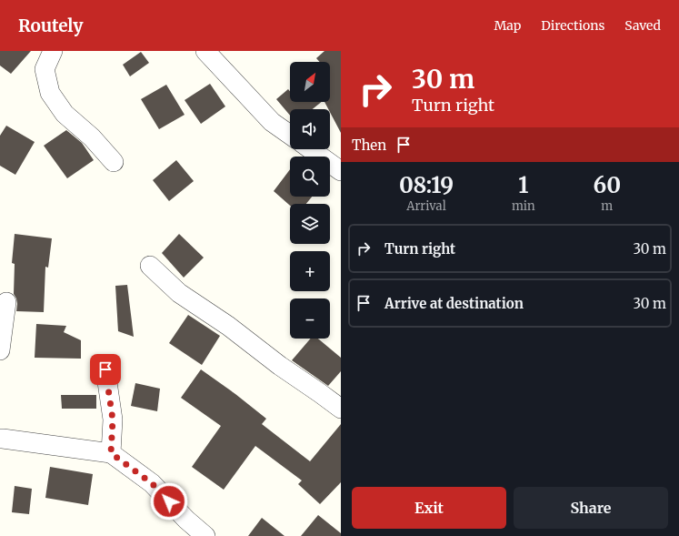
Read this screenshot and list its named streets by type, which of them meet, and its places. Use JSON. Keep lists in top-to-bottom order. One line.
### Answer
{"north":"top right","page":{"header":"Routely","nav":["Map","Directions","Saved"],"turn":["30 m","Turn right"],"map_buttons":["+","−"],"then":"Then","eta":["08:19","Arrival","1","min","60","m"],"list":[{"name":"Turn right","value":"30 m"},{"name":"Arrive at destination","value":"30 m"}],"buttons":["Exit","Share"]}}
